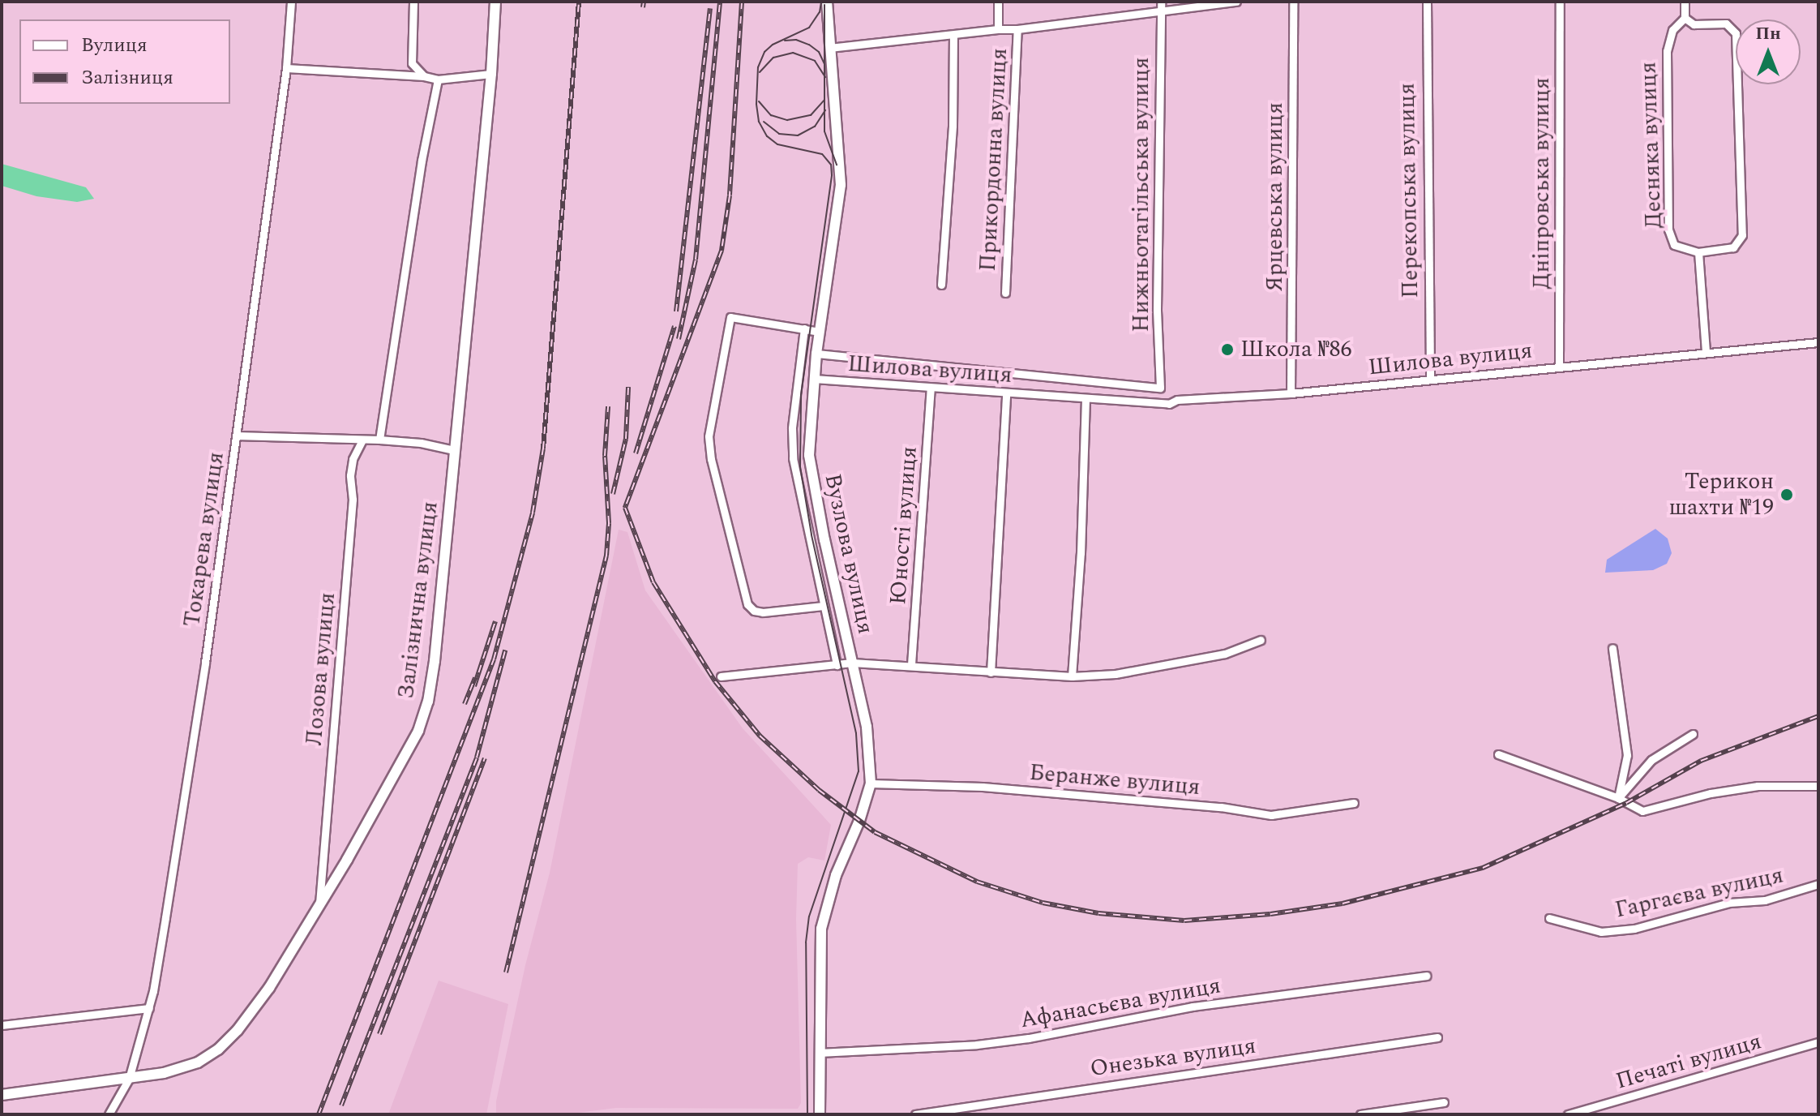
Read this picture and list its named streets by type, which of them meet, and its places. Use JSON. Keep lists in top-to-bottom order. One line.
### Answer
{"streets":{"main road":["Вузлова вулиця","Залізнична вулиця"],"street":["Десняка вулиця","Прикордонна вулиця","Дніпровська вулиця","Перекопська вулиця","Нижньотагільська вулиця","Ярцевська вулиця","Шилова вулиця","Юності вулиця","Токарева вулиця","Лозова вулиця","Беранже вулиця","Гаргаєва вулиця","Афанасьєва вулиця","Онезька вулиця","Печаті вулиця"]},"crossings":[["Дніпровська вулиця","Шилова вулиця"],["Перекопська вулиця","Шилова вулиця"],["Нижньотагільська вулиця","Шилова вулиця"],["Ярцевська вулиця","Шилова вулиця"],["Шилова вулиця","Юності вулиця"],["Шилова вулиця","Вузлова вулиця"],["Токарева вулиця","Залізнична вулиця"],["Вузлова вулиця","Беранже вулиця"],["Залізнична вулиця","Лозова вулиця"]],"places":["Школа №86","Терикон шахти №19"],"legend":["Вулиця","Залізниця"],"north":"top"}
